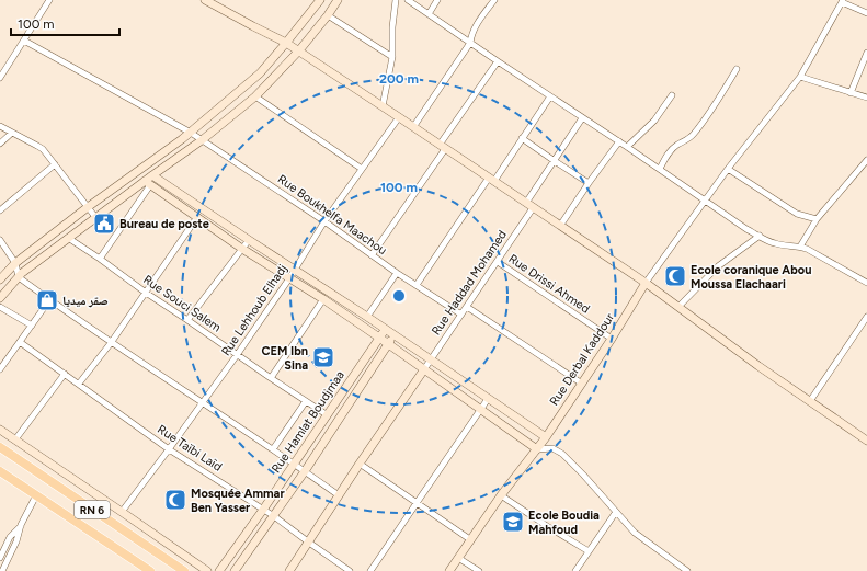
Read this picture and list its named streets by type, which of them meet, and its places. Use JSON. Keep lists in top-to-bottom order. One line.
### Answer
{"streets":{"main road":["RN 6"],"street":["Rue Boukhelfa Maachou","Rue Haddad Mohamed","Rue Drissi Ahmed","Rue Souci Salem","Rue Lehhoub Elhadj","Rue Derbal Kaddour","Rue Hamlat Boudjmaa","Rue Taïbi Laïd"]},"crossings":[["Rue Boukhelfa Maachou","Rue Haddad Mohamed"],["Rue Boukhelfa Maachou","Rue Lehhoub Elhadj"],["Rue Haddad Mohamed","Rue Drissi Ahmed"],["Rue Drissi Ahmed","Rue Derbal Kaddour"],["Rue Souci Salem","Rue Lehhoub Elhadj"],["Rue Souci Salem","Rue Hamlat Boudjmaa"],["Rue Lehhoub Elhadj","Rue Taïbi Laïd"],["Rue Hamlat Boudjmaa","Rue Taïbi Laïd"]],"places":{"public building":["Bureau de poste"],"mosque":["Ecole coranique Abou Moussa Elachaari","Mosquée Ammar Ben Yasser"],"shop":["صقر ميديا"],"school or university":["CEM Ibn Sina","Ecole Boudia Mahfoud"]},"scale_bar":"100 m","rings":["200 m","100 m"]}
